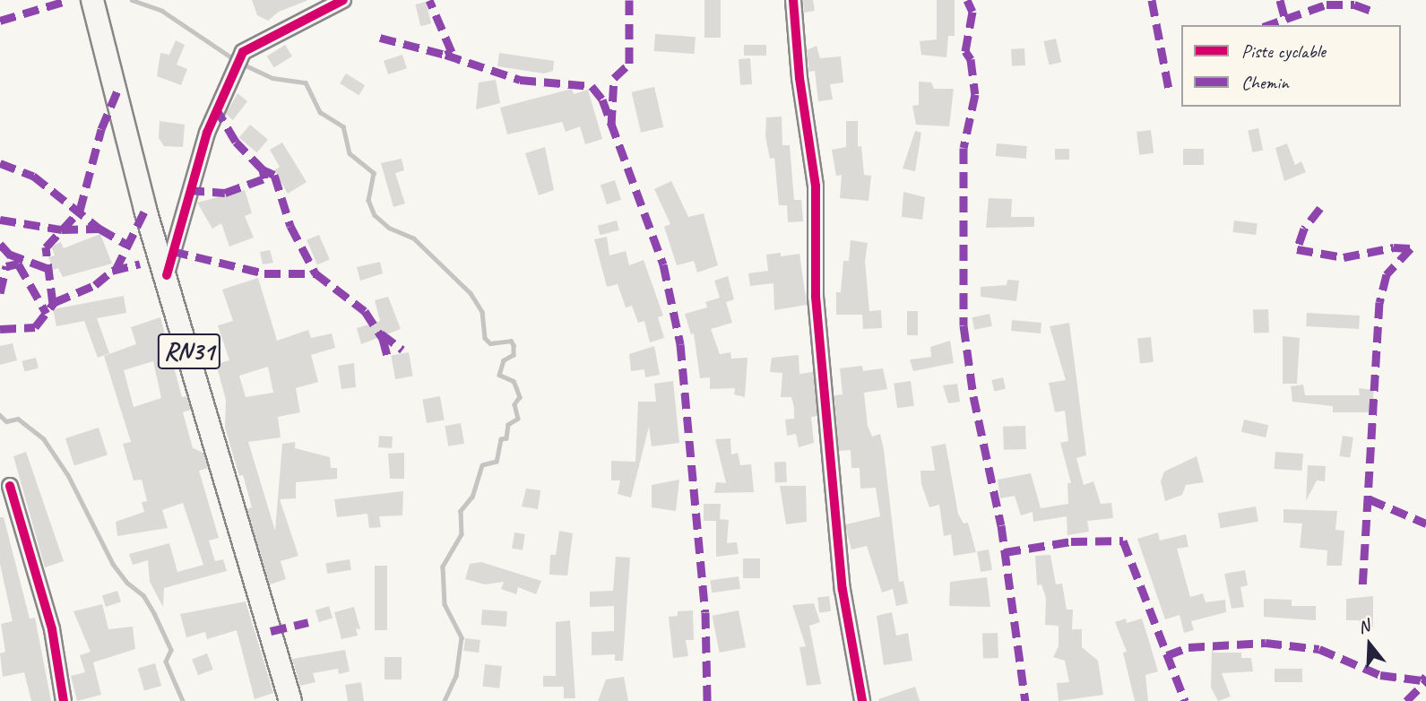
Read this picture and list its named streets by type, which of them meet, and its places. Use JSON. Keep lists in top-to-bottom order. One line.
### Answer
{"streets":{"main road":["RN31"]},"legend":["Piste cyclable","Chemin"],"north":"top"}
